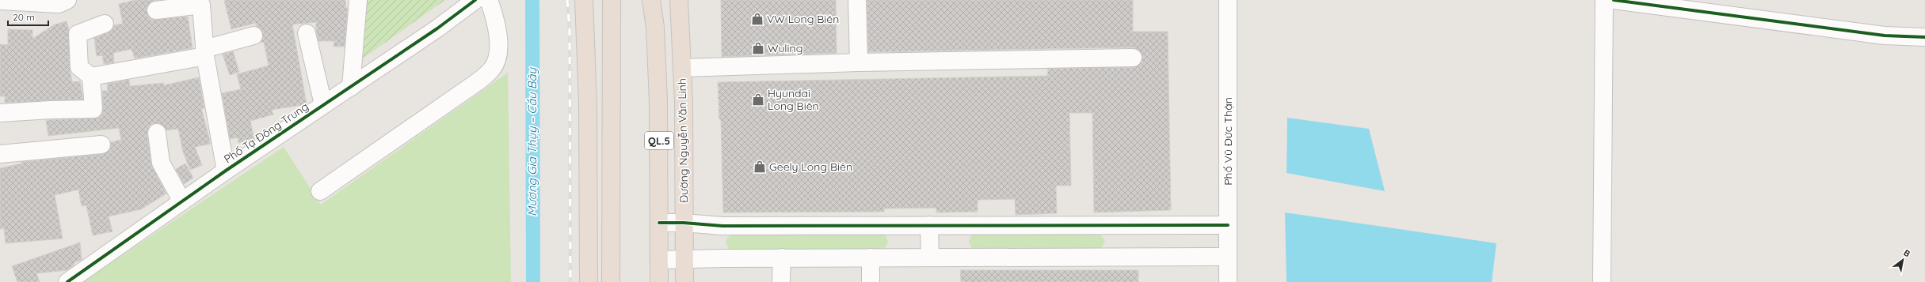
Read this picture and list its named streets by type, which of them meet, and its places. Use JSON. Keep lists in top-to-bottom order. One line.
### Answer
{"streets":{"highway":["QL.5","Đường Nguyễn Văn Linh"],"street":["Phố Tạ Đông Trung","Phố Vũ Đức Thận"]},"water":["Mương Gia Thụy – Cầu Bây"],"places":{"shop":["VW Long Biên","Wuling","Hyundai Long Biên","Geely Long Biên"]},"scale_bar":"20 m","north":"top right"}
